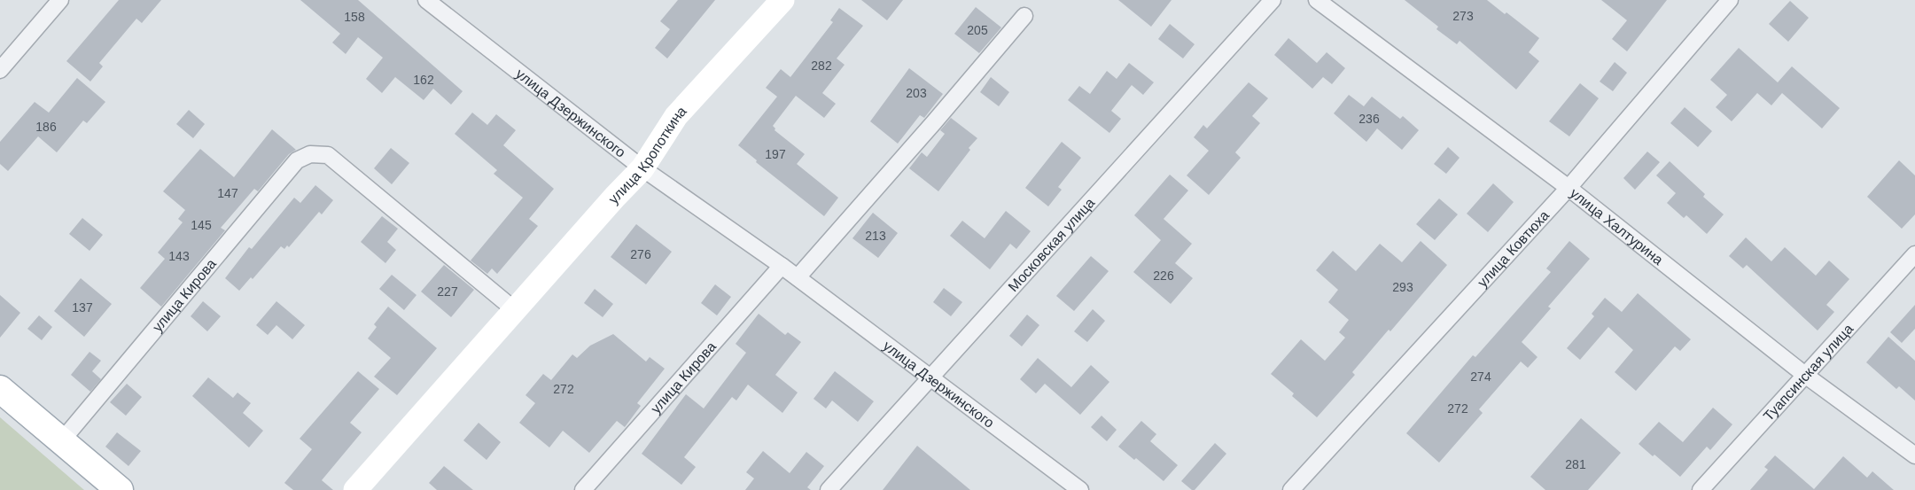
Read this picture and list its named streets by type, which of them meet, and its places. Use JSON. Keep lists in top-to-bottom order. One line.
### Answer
{"streets":{"main road":["улица Кропоткина"],"street":["улица Дзержинского","улица Халтурина","Московская улица","улица Ковтюха","улица Кирова","Туапсинская улица"]},"crossings":[["улица Дзержинского","улица Кропоткина"],["улица Дзержинского","Московская улица"],["улица Дзержинского","улица Кирова"],["улица Кропоткина","улица Кирова"],["улица Халтурина","улица Ковтюха"],["улица Халтурина","Туапсинская улица"]],"house_numbers":["273","158","205","282","162","203","236","186","197","147","145","213","276","143","226","293","227","137","274","272","272","281"]}
